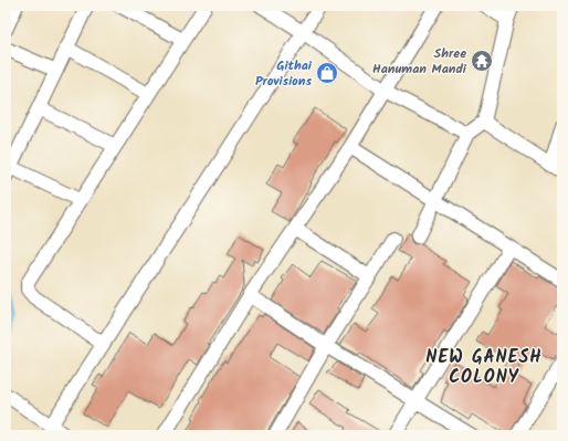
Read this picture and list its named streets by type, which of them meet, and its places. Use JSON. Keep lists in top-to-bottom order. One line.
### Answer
{"districts":["NEW GANESH COLONY"],"places":{"temple":["Shree Hanuman Mandi"],"shop":["Githai Provisions"]}}
